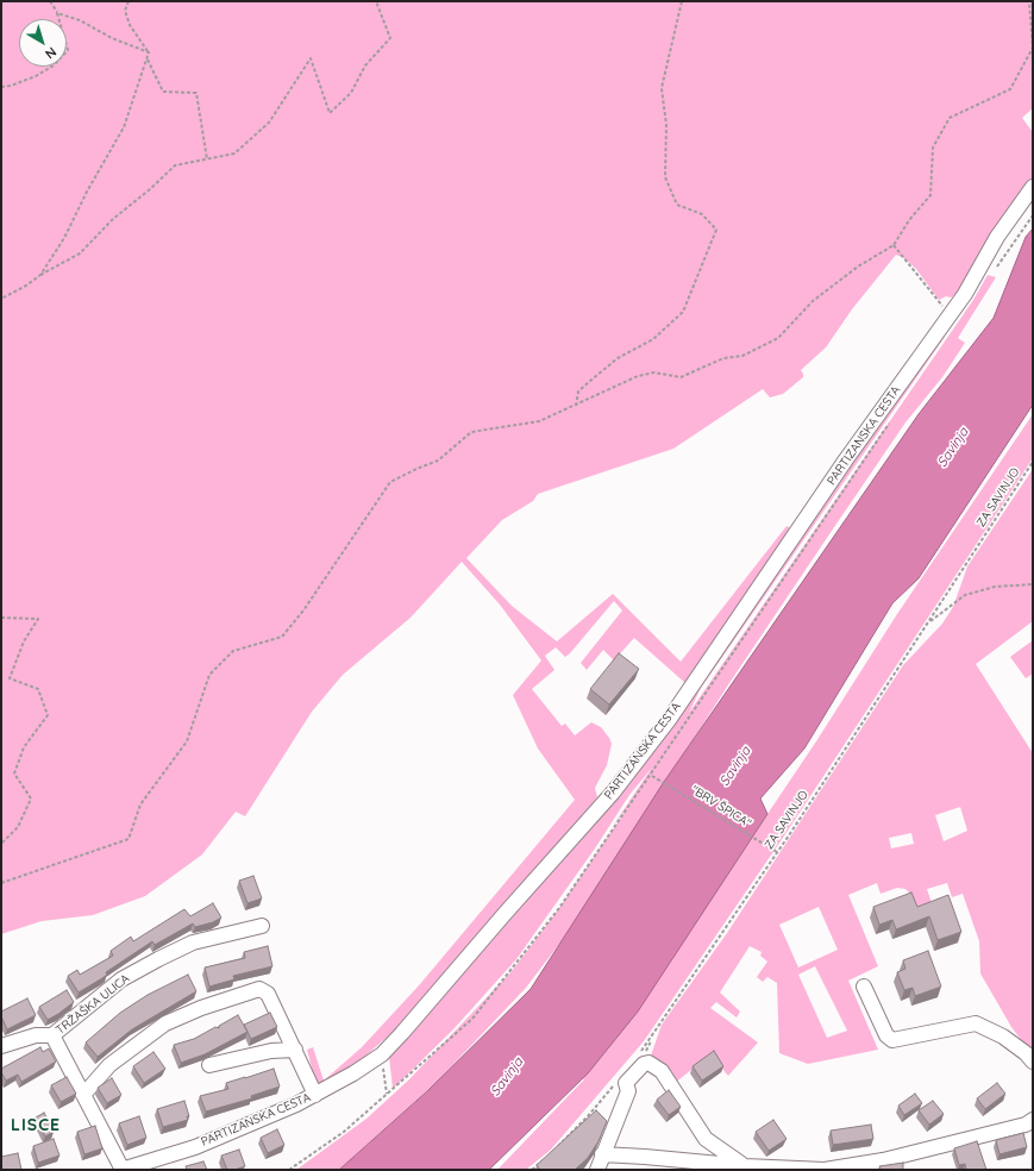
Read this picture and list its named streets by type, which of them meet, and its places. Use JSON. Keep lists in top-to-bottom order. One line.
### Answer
{"streets":{"street":["PARTIZANSKA CESTA","TRŽAŠKA ULICA"],"path":["ZA SAVINJO","\"BRV ŠPICA\""]},"crossings":[["ZA SAVINJO","\"BRV ŠPICA\""]],"districts":["LISCE"],"water":["Savinja"],"north":"bottom right"}
